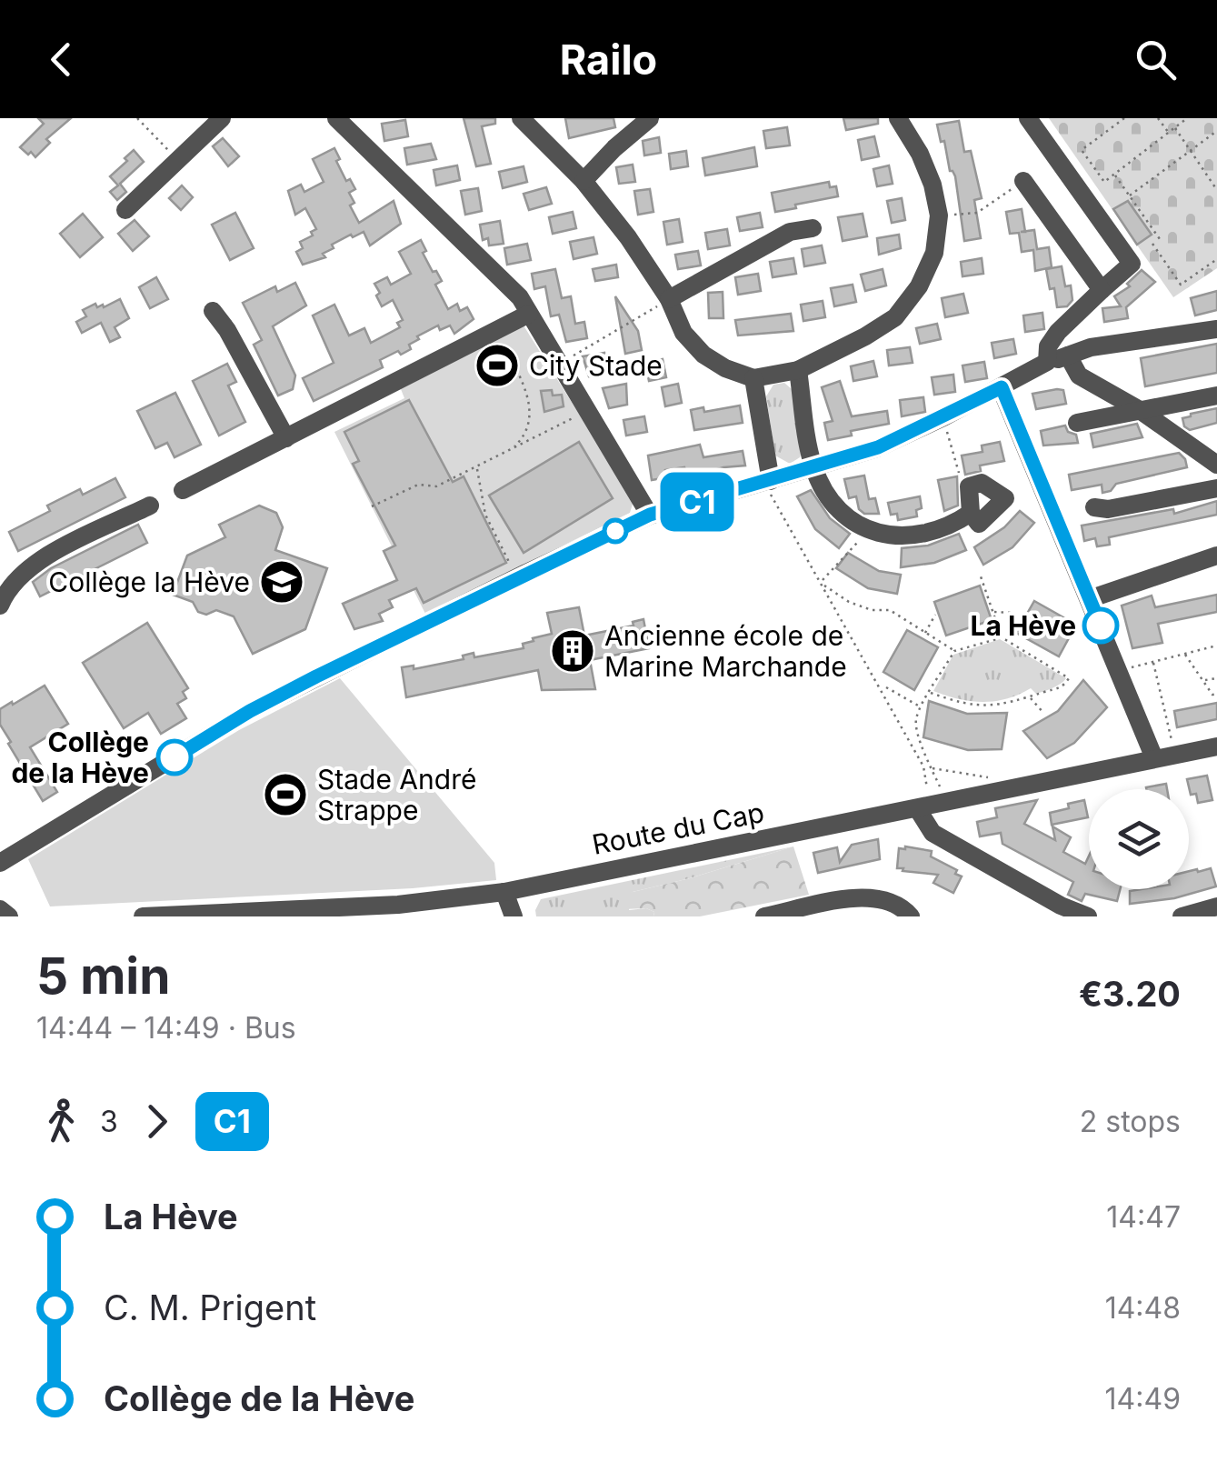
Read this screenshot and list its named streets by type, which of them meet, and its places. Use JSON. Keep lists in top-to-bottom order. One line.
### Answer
{"streets":{"street":["Route du Cap"]},"places":{"sports":["City Stade","Stade André Strappe"],"school or university":["Collège la Hève"],"other":["La Hève","Collège de la Hève"],"building":["Ancienne école de Marine Marchande"]},"lines":["bus line C1"],"page":{"header":"Railo","on_map":"C1","heading":["5 min","14:44 – 14:49 · Bus","€3.20"],"legs":["3","C1","2 stops"],"list":[{"name":"La Hève","value":"14:47"},{"name":"C. M. Prigent","value":"14:48"},{"name":"Collège de la Hève","value":"14:49"}]}}
